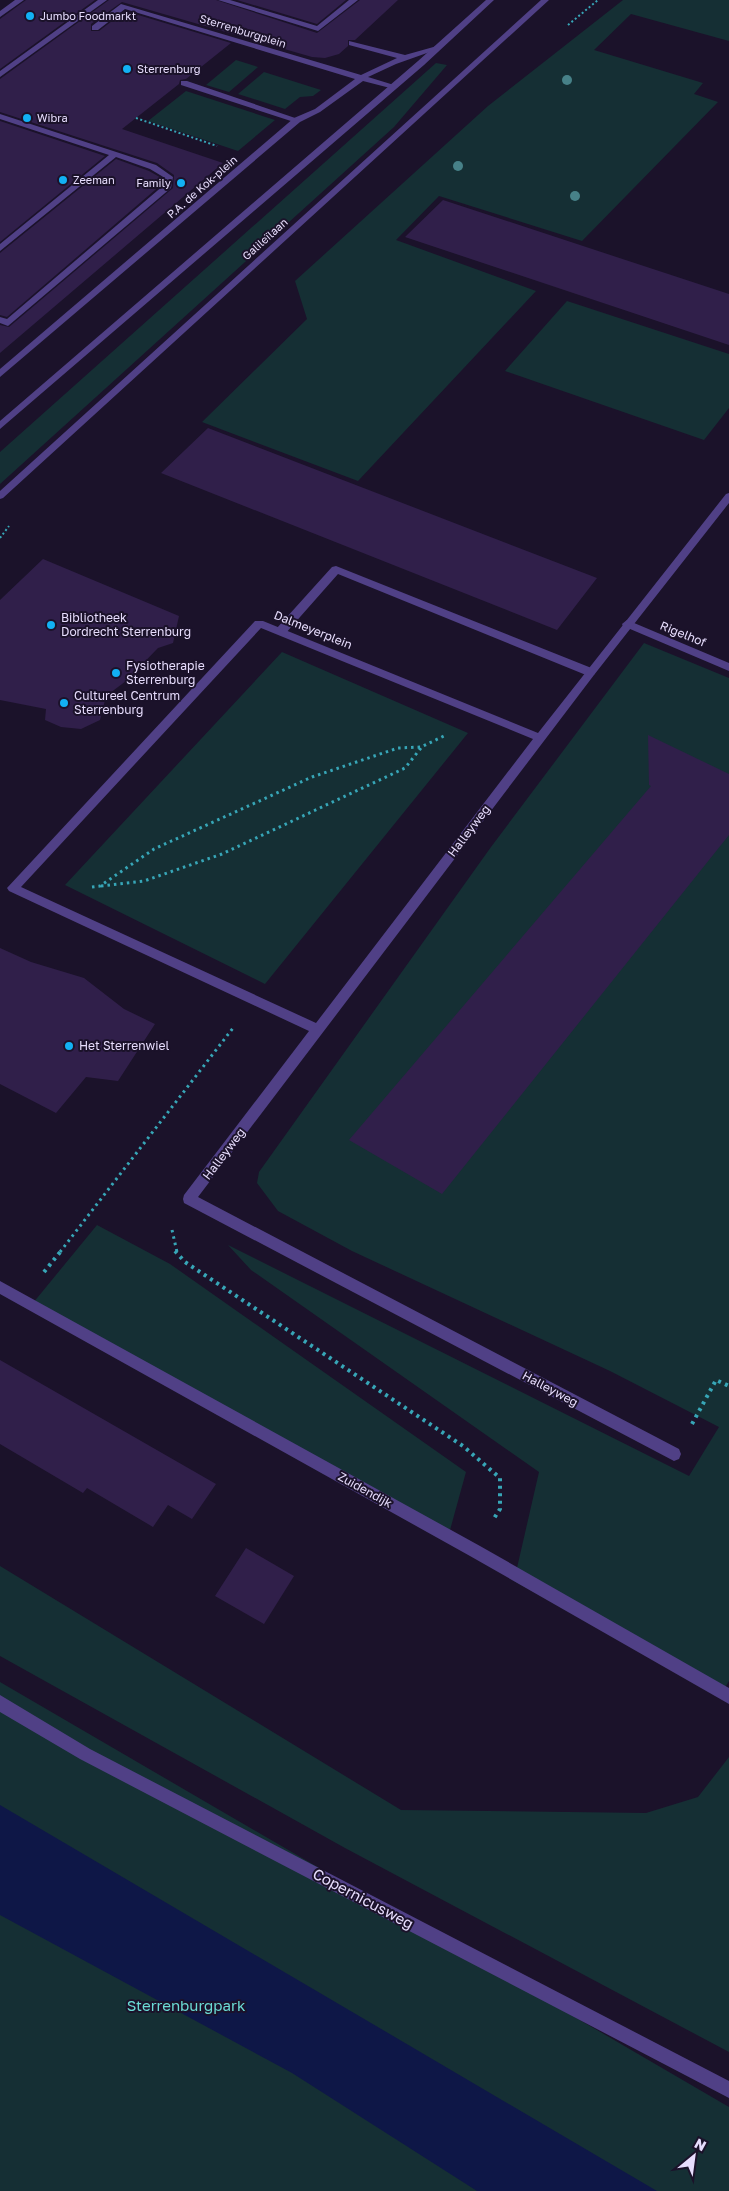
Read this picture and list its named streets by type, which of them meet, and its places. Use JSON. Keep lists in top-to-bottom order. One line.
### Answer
{"streets":{"street":["Sterrenburgplein","P.A. de Kok-plein","Galileïlaan","Dalmeyerplein","Rigelhof","Halleyweg","Zuidendijk","Copernicusweg"]},"crossings":[["Sterrenburgplein","P.A. de Kok-plein"],["Dalmeyerplein","Halleyweg"],["Rigelhof","Halleyweg"]],"parks":["Sterrenburgpark"],"places":["Jumbo Foodmarkt","Sterrenburg","Wibra","Zeeman","Family","Bibliotheek Dordrecht Sterrenburg","Fysiotherapie Sterrenburg","Cultureel Centrum Sterrenburg","Het Sterrenwiel"],"north":"top right"}
